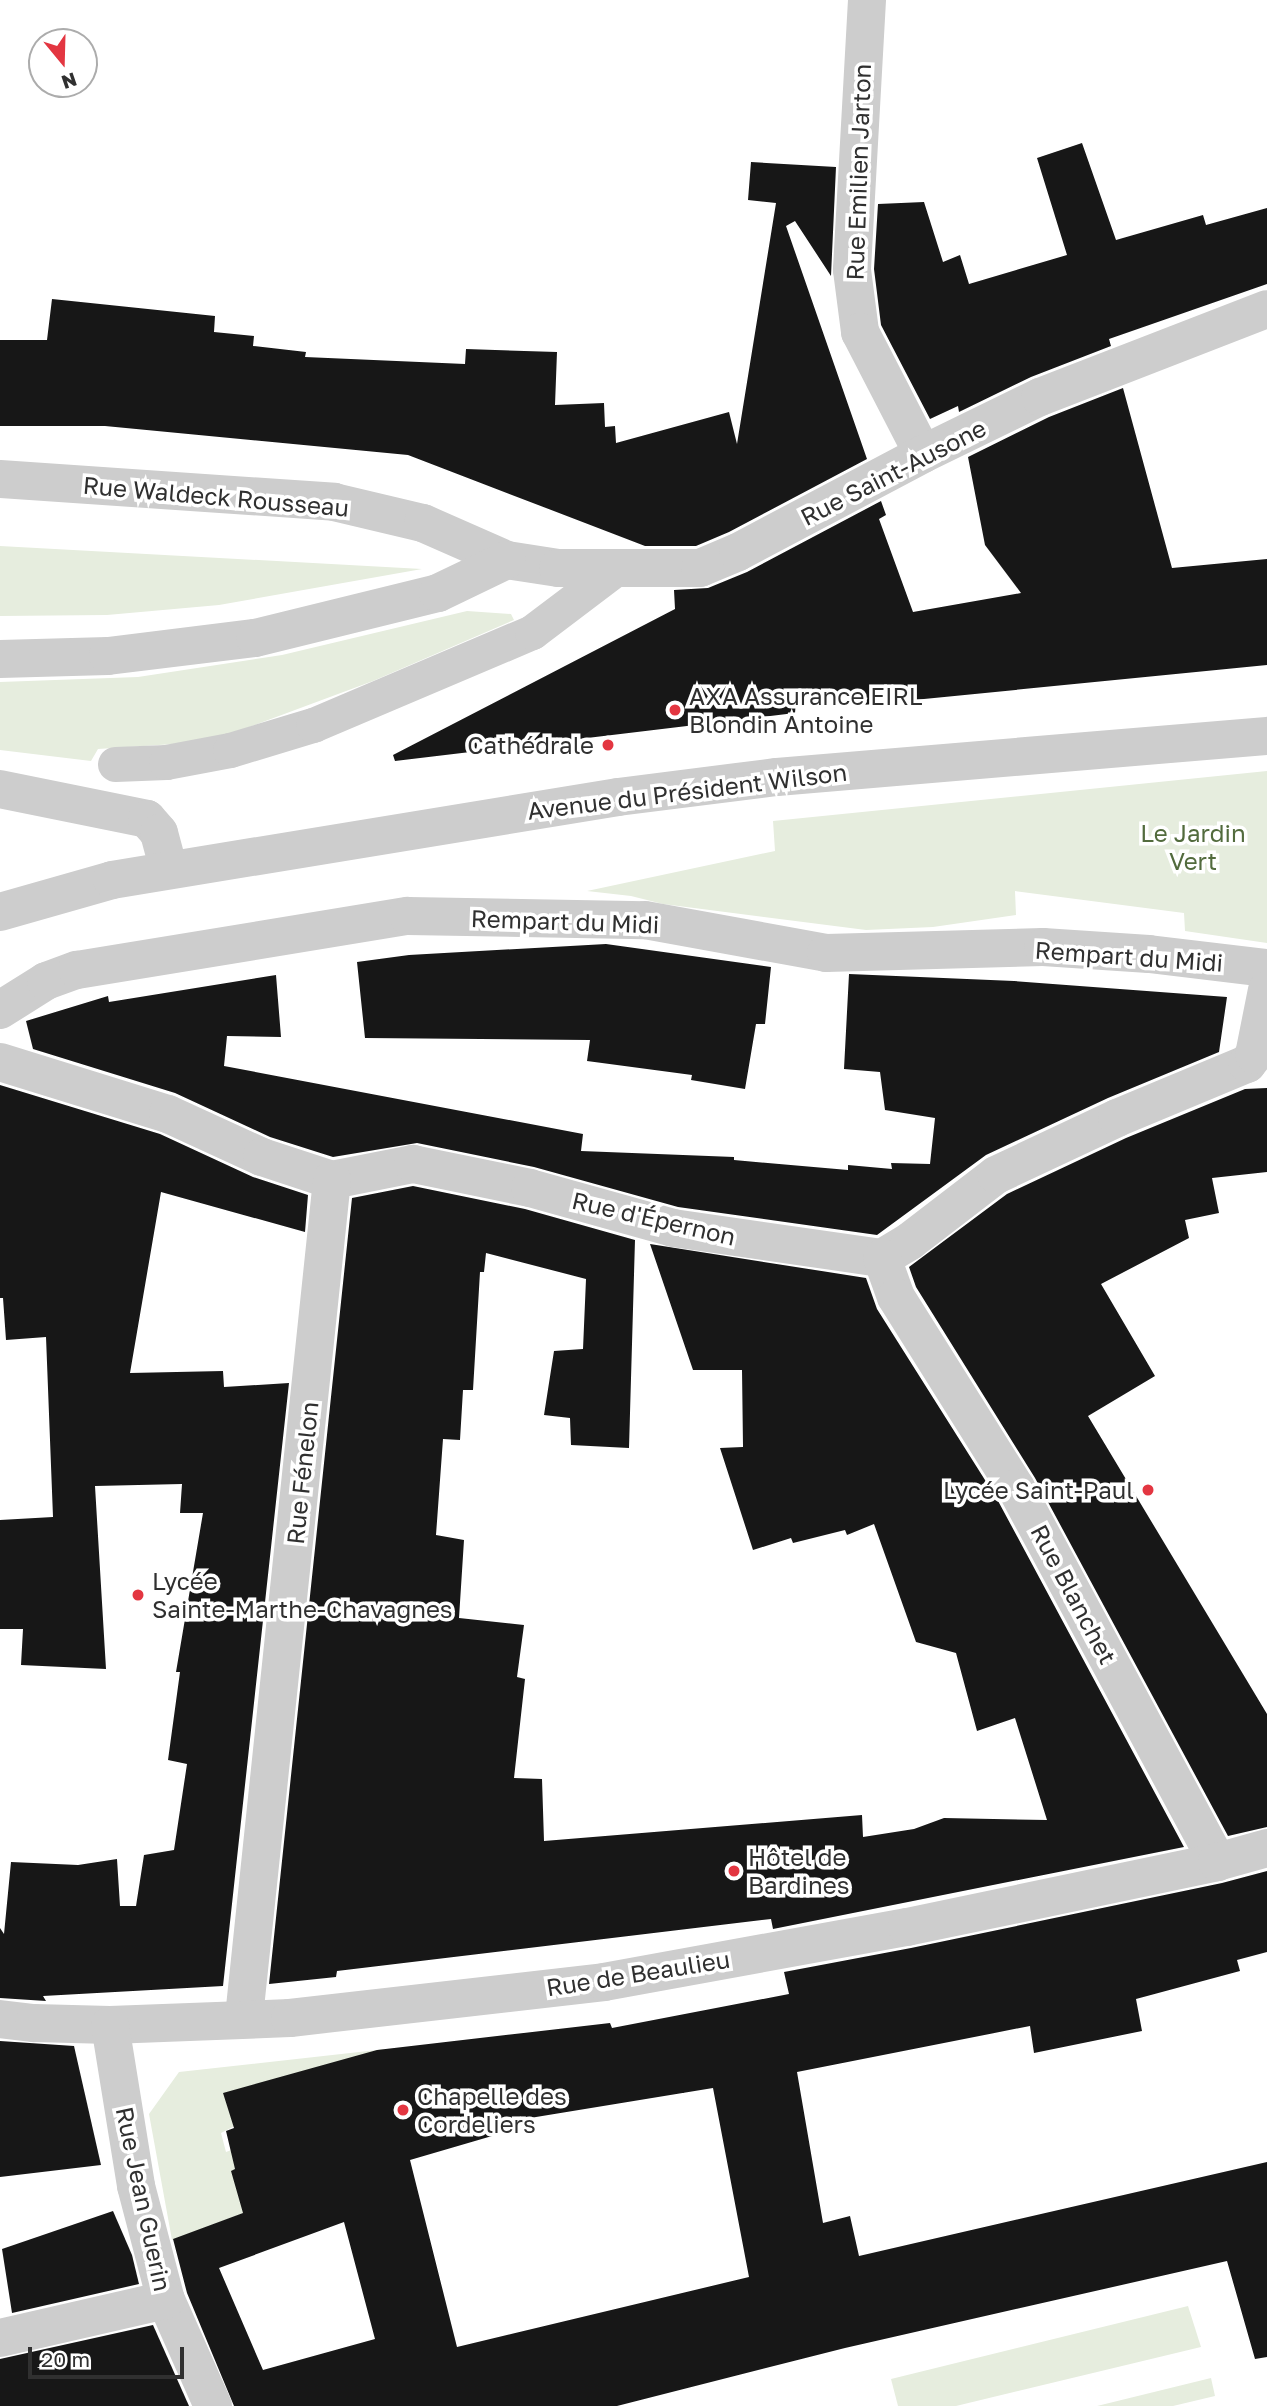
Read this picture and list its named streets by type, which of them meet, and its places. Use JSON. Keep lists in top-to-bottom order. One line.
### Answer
{"streets":{"street":["Rue Emilien Jarton","Rue Saint-Ausone","Rue Waldeck Rousseau","Avenue du Président Wilson","Rempart du Midi","Rue d'Épernon","Rue Fénelon","Rue Blanchet","Rue de Beaulieu","Rue Jean Guerin"]},"crossings":[["Rue Emilien Jarton","Rue Saint-Ausone"],["Rue Saint-Ausone","Rue Waldeck Rousseau"],["Rue d'Épernon","Rue Fénelon"],["Rue d'Épernon","Rue Blanchet"],["Rue Fénelon","Rue de Beaulieu"],["Rue Blanchet","Rue de Beaulieu"],["Rue de Beaulieu","Rue Jean Guerin"]],"parks":["Le Jardin Vert"],"places":["AXA Assurance EIRL Blondin Antoine","Cathédrale","Lycée Saint-Paul","Lycée Sainte-Marthe-Chavagnes","Hôtel de Bardines","Chapelle des Cordeliers"],"scale_bar":"20 m","north":"bottom"}
